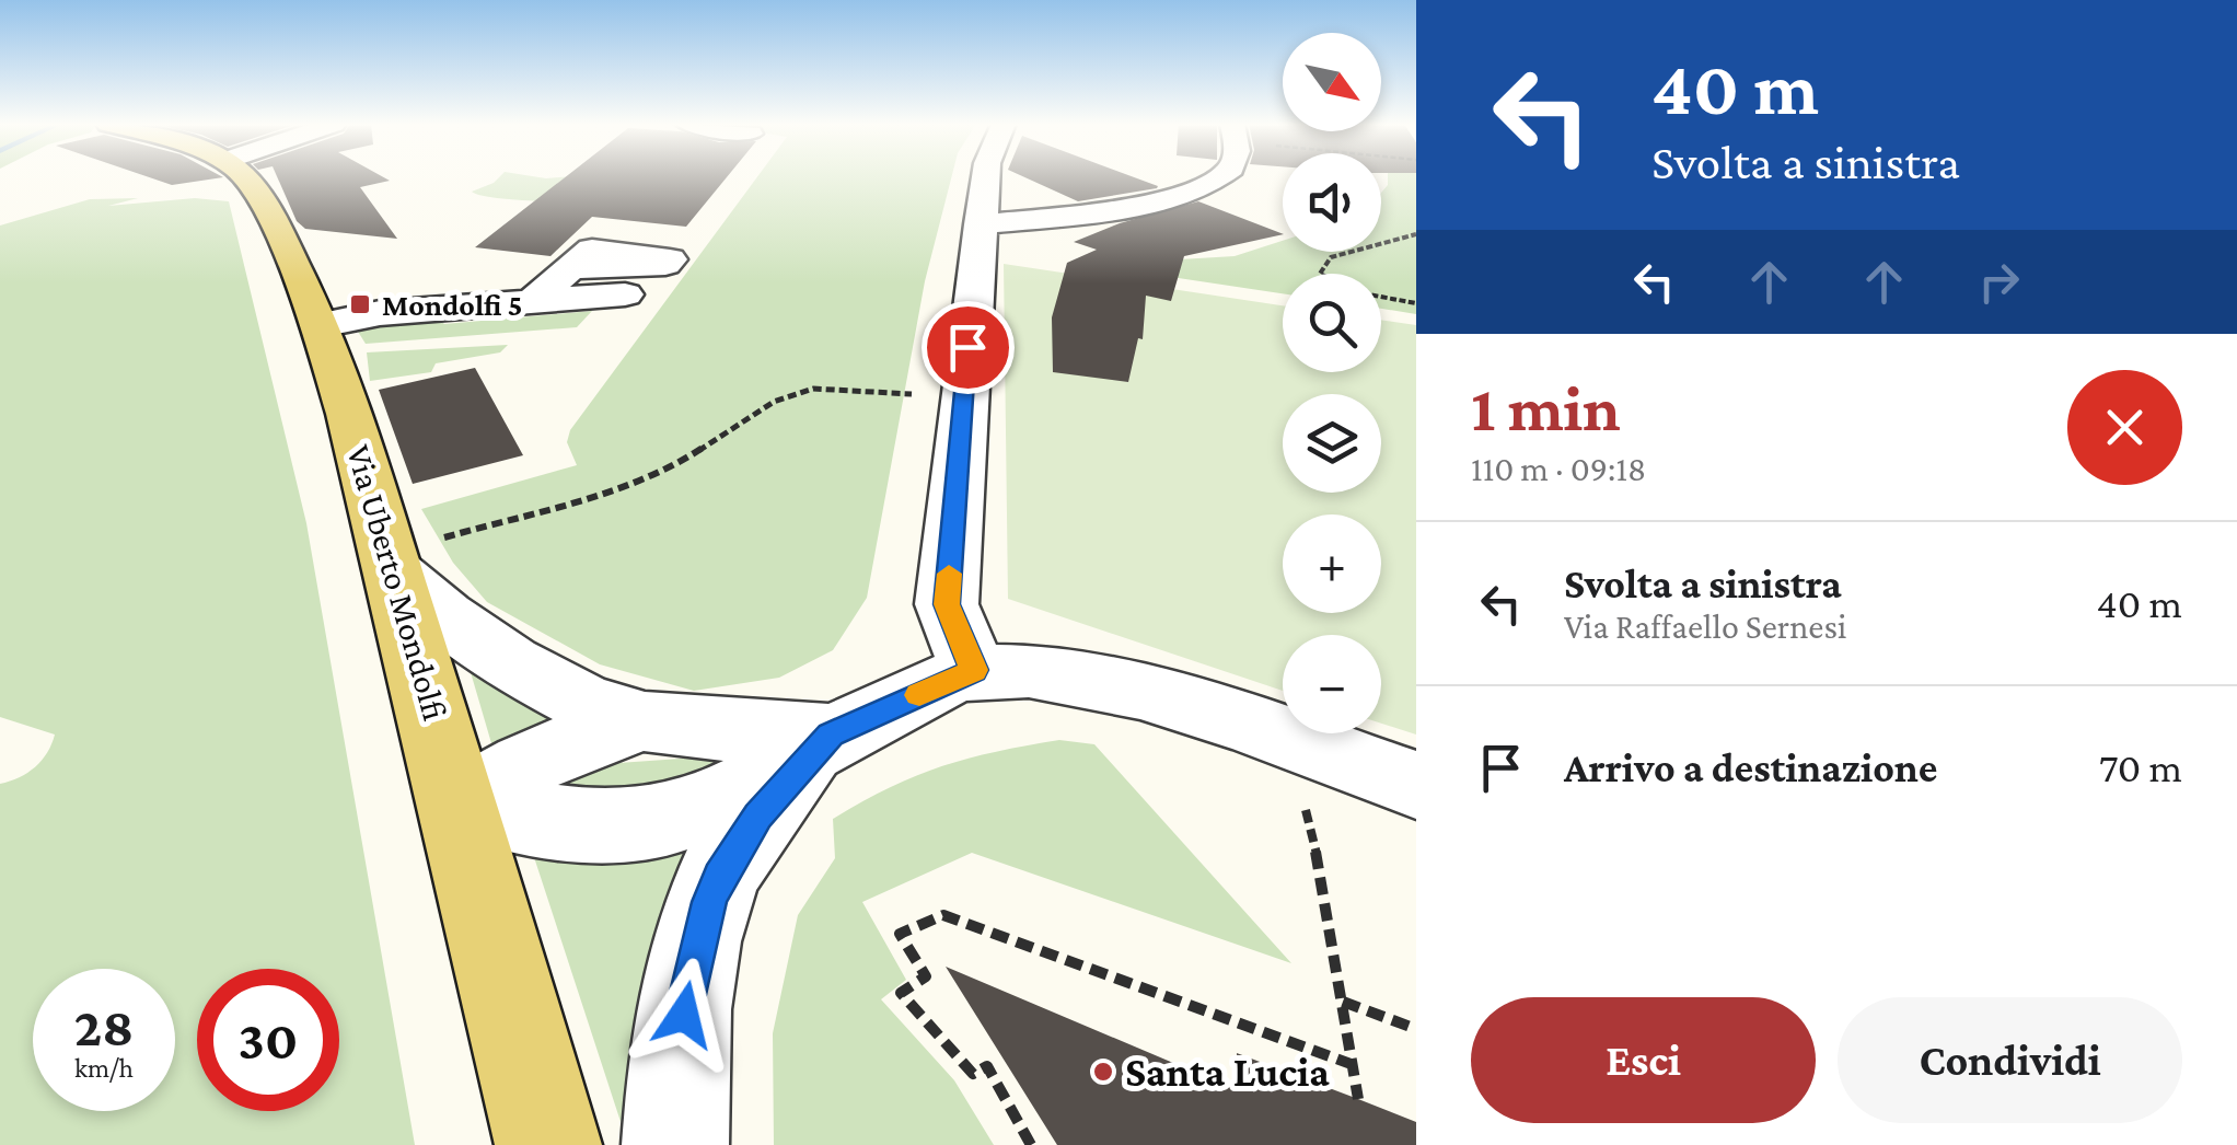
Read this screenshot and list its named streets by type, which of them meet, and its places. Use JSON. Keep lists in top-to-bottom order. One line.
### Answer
{"streets":{"main road":["Via Uberto Mondolfi"]},"places":{"transit":["Mondolfi 5"],"other":["Santa Lucia"]},"north":"bottom right","page":{"turn":["40 m","Svolta a sinistra"],"map_buttons":["+","−"],"heading":["1 min","110 m · 09:18"],"list":[{"name":"Svolta a sinistra","note":"Via Raffaello Sernesi","value":"40 m"},{"name":"Arrivo a destinazione","value":"70 m"}],"speed":"28 km/h","limit":"30","buttons":["Esci","Condividi"]}}
